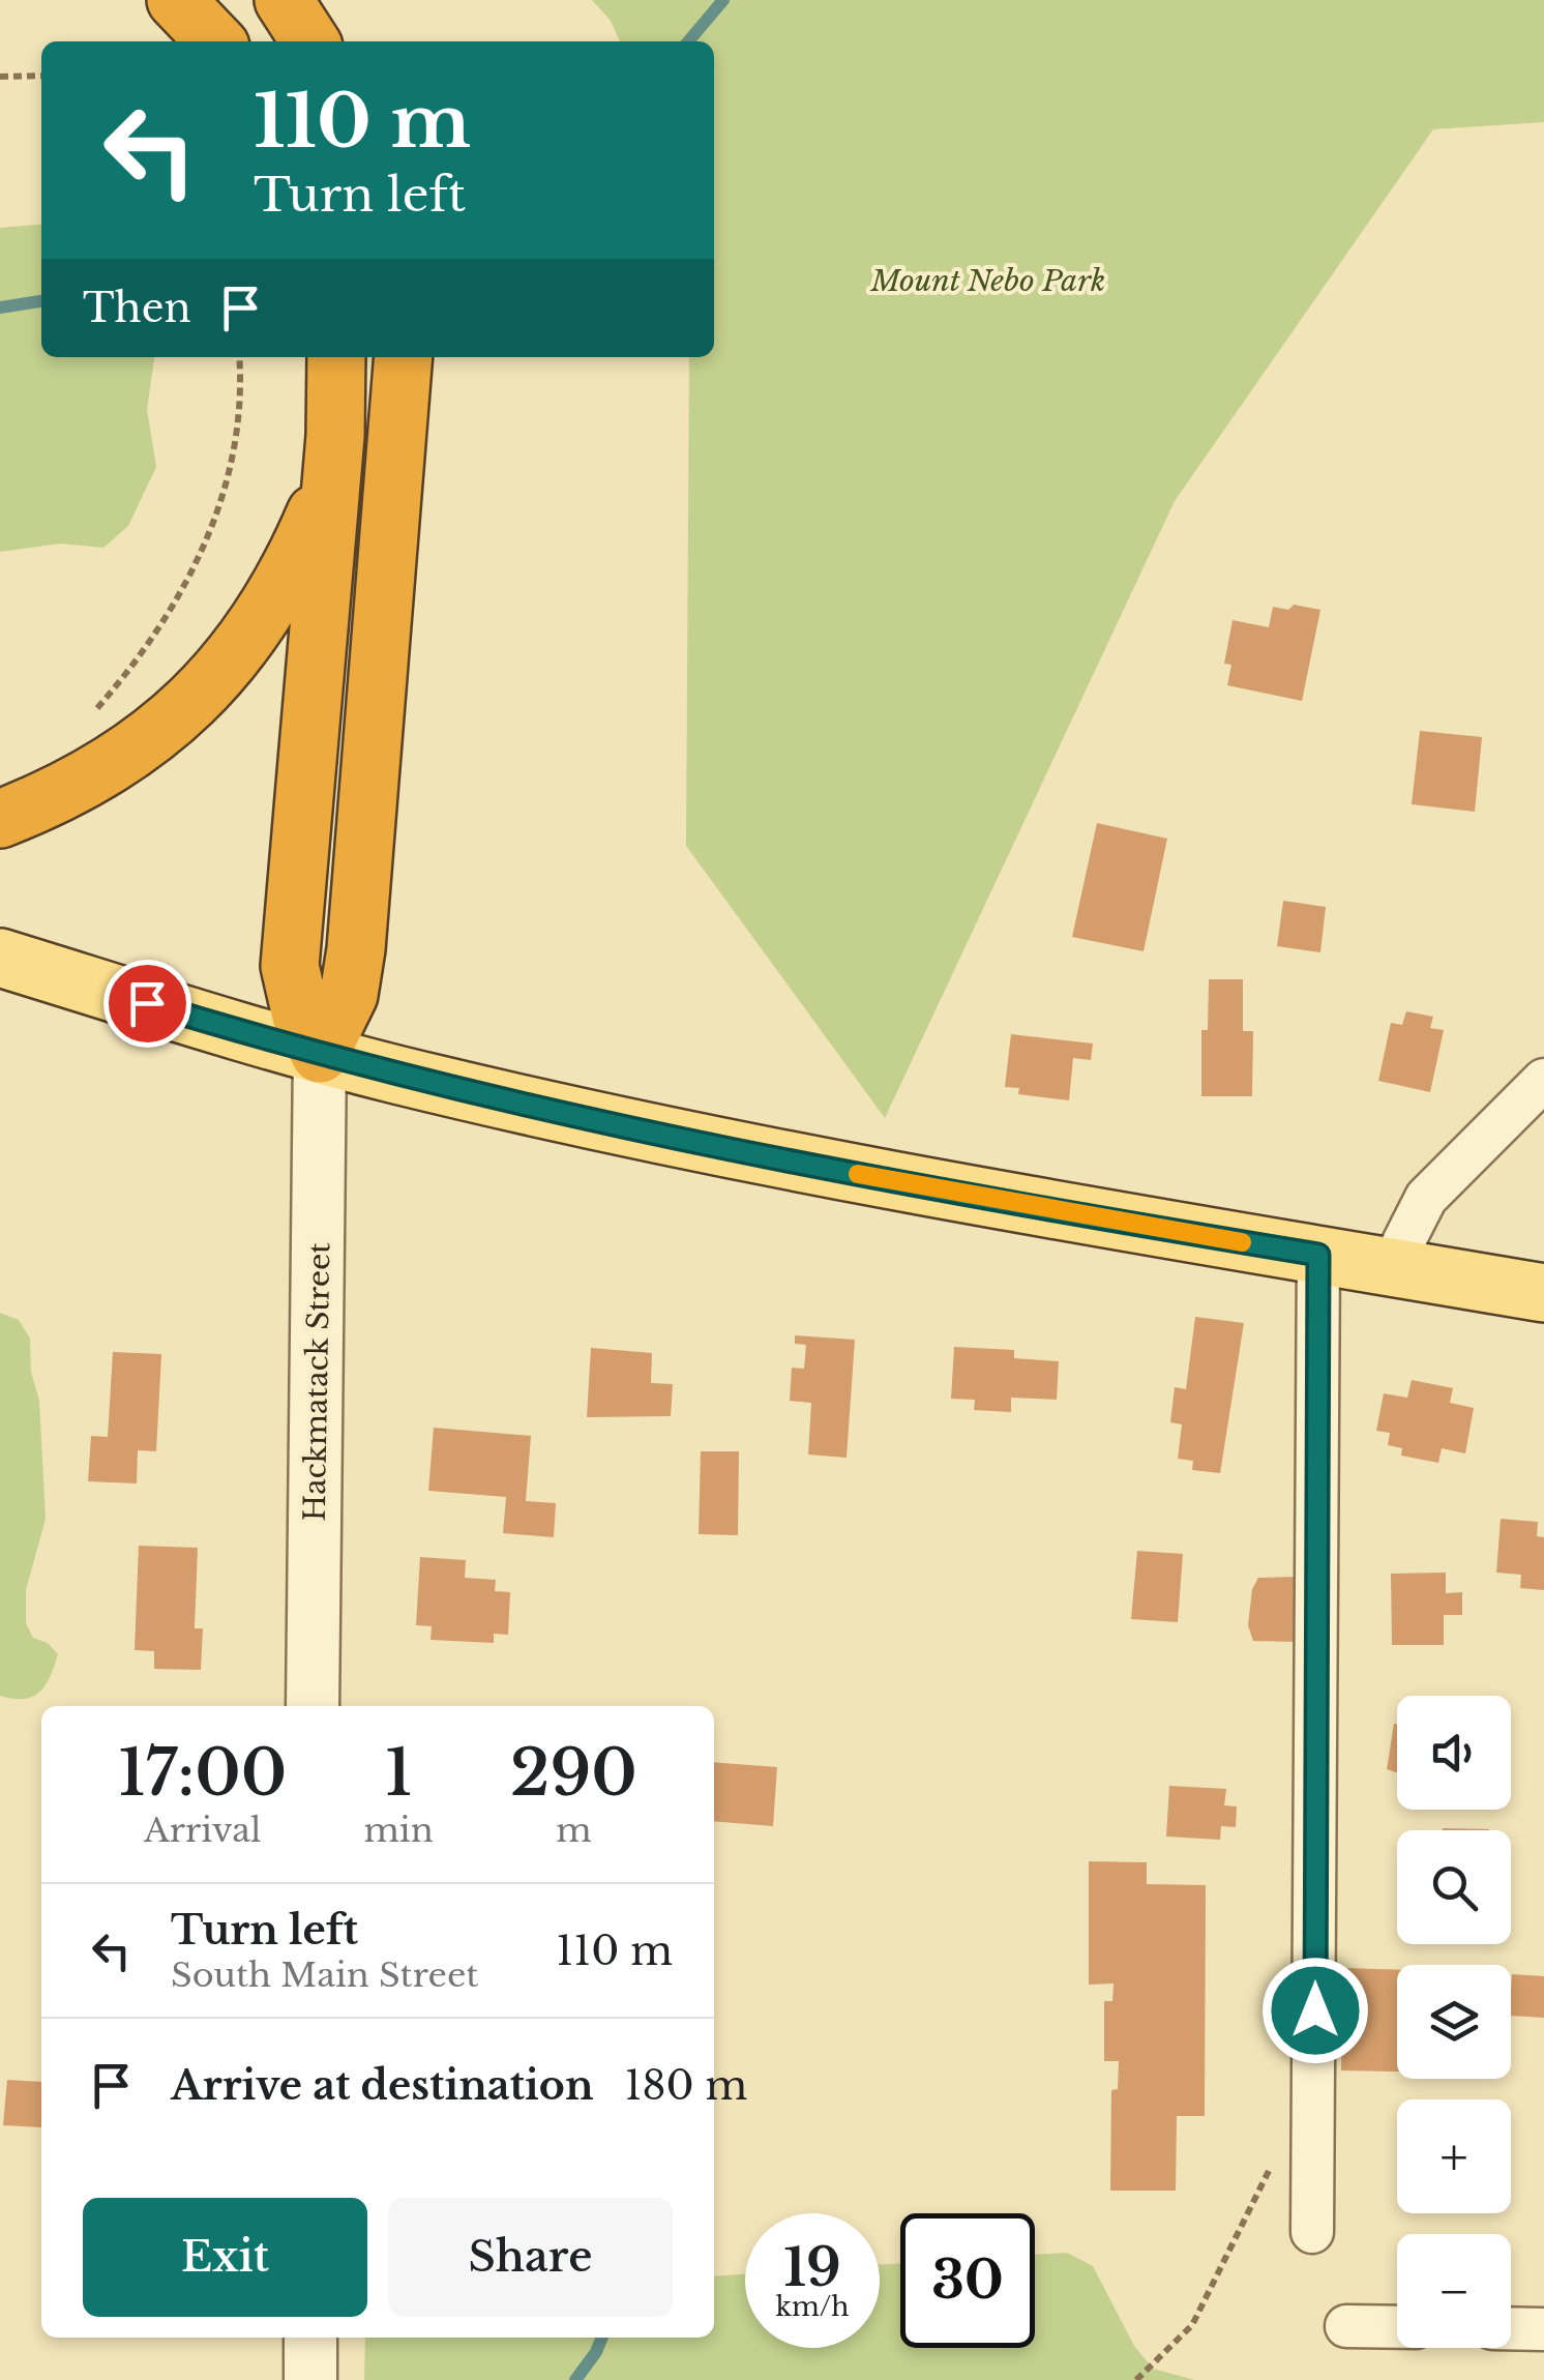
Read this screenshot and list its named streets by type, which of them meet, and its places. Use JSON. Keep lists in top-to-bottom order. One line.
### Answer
{"streets":{"street":["Hackmatack Street"]},"parks":["Mount Nebo Park"],"page":{"turn":["110 m","Turn left"],"then":"Then","map_buttons":["+","−"],"eta":["17:00","Arrival","1","min","290","m"],"list":[{"name":"Turn left","note":"South Main Street","value":"110 m"},{"name":"Arrive at destination","value":"180 m"}],"buttons":["Exit","Share"],"speed":"19 km/h","limit":"30"}}
